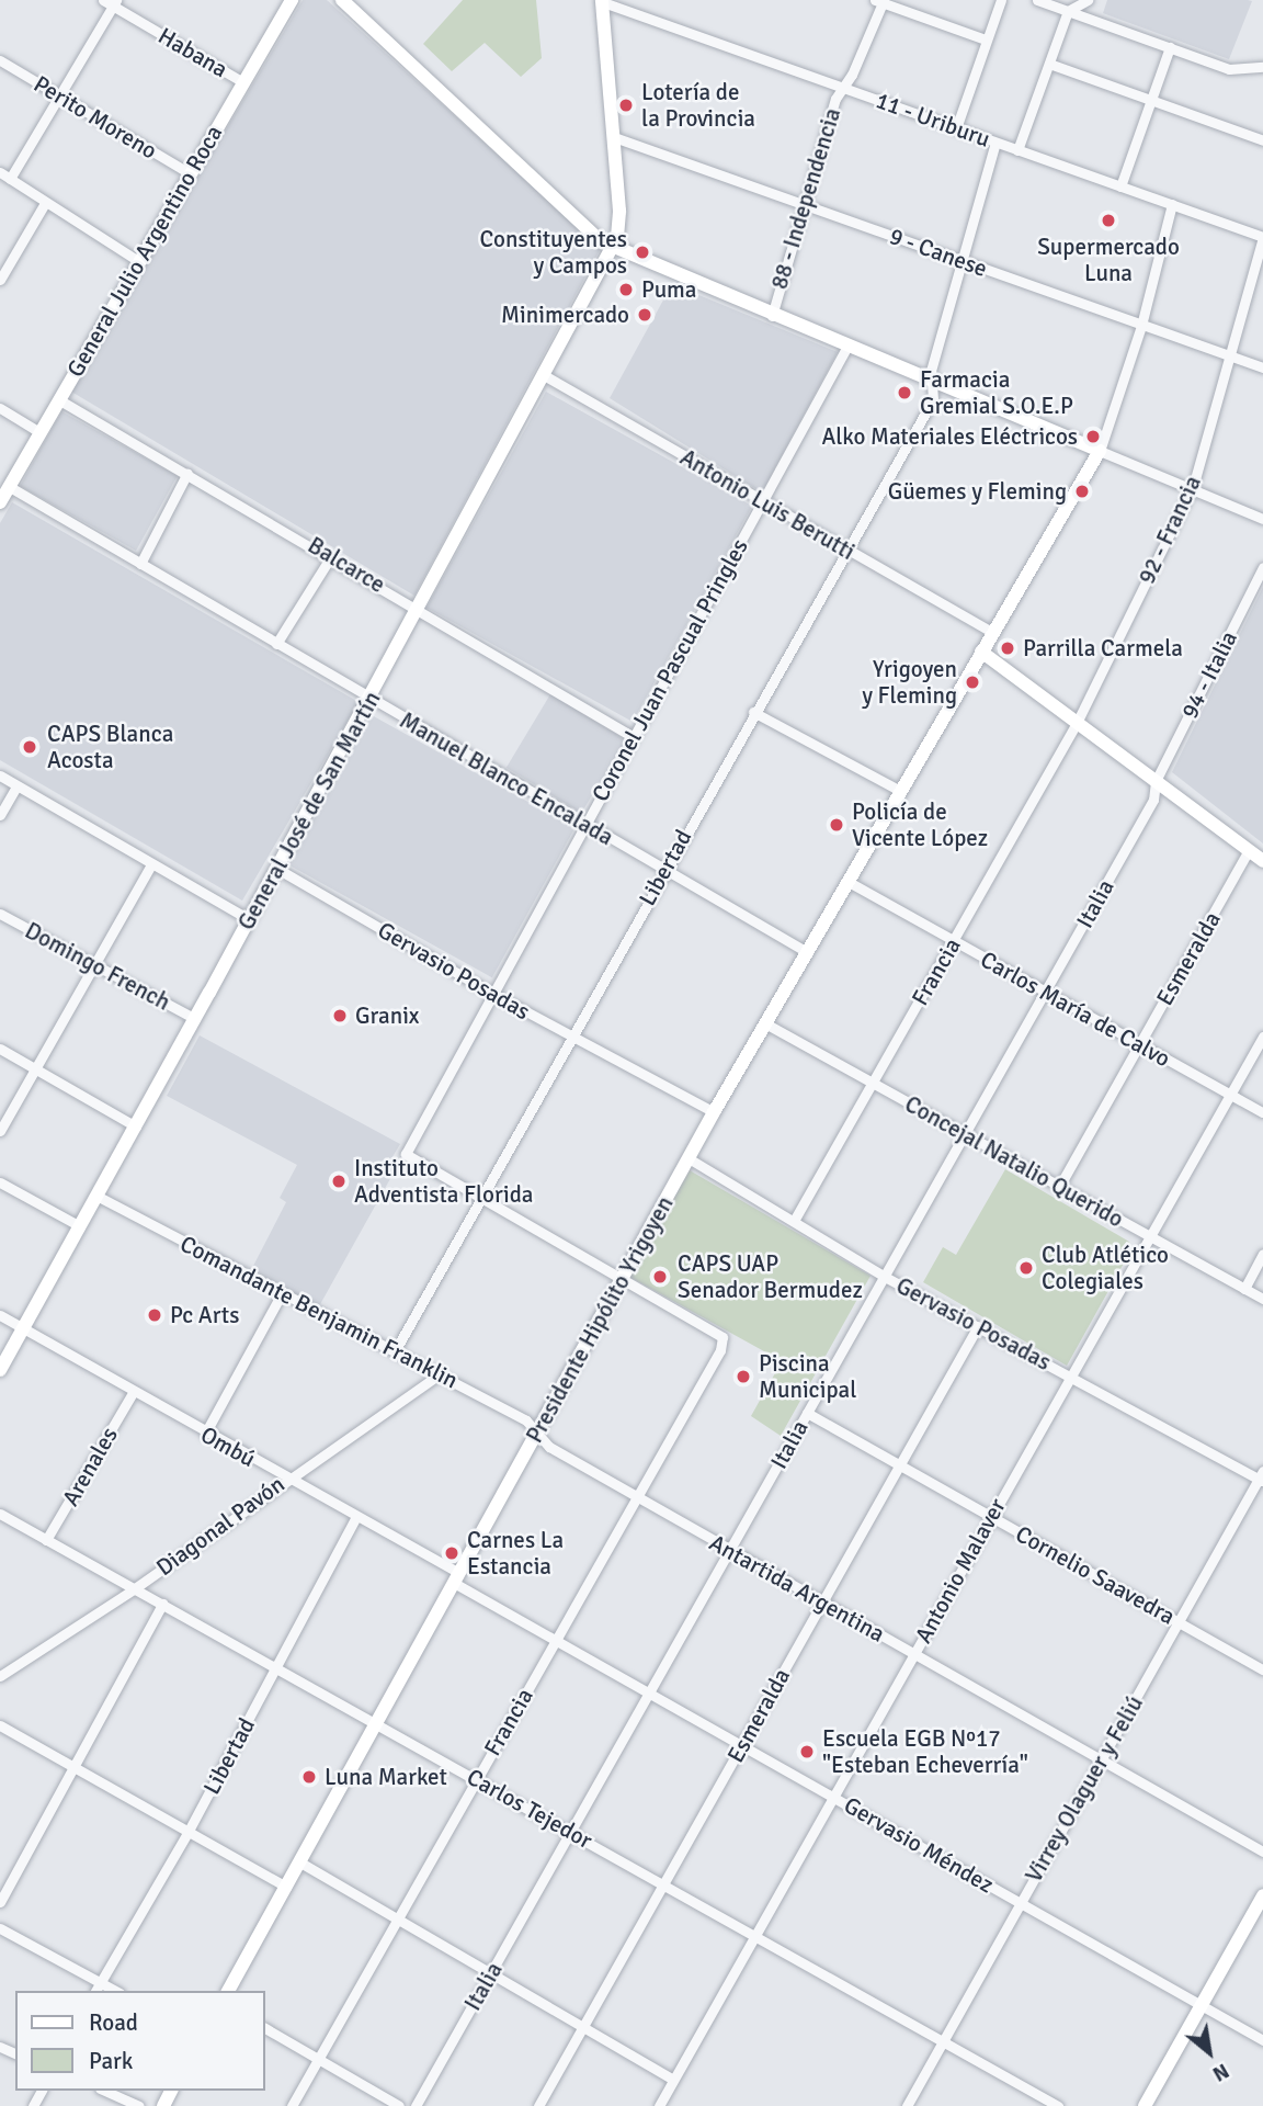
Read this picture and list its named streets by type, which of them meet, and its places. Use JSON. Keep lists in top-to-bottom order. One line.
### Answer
{"streets":{"street":["Habana","Perito Moreno","11 - Uriburu","88 - Independencia","General Julio Argentino Roca","9 - Canese","Antonio Luis Berutti","92 - Francia","Balcarce","Coronel Juan Pascual Pringles","94 - Italia","Manuel Blanco Encalada","General José de San Martín","Libertad","Italia","Esmeralda","Domingo French","Gervasio Posadas","Francia","Carlos María de Calvo","Concejal Natalio Querido","Comandante Benjamin Franklin","Presidente Hipólito Yrigoyen","Ombú","Arenales","Diagonal Pavón","Antonio Malaver","Cornelio Saavedra","Antartida Argentina","Virrey Olaguer y Feliú","Carlos Tejedor","Gervasio Méndez"]},"crossings":[["Habana","General Julio Argentino Roca"],["Perito Moreno","General Julio Argentino Roca"],["11 - Uriburu","88 - Independencia"],["11 - Uriburu","92 - Francia"],["11 - Uriburu","General José de San Martín"],["11 - Uriburu","Libertad"],["88 - Independencia","9 - Canese"],["General Julio Argentino Roca","Balcarce"],["General Julio Argentino Roca","Manuel Blanco Encalada"],["9 - Canese","92 - Francia"],["9 - Canese","General José de San Martín"],["9 - Canese","Libertad"],["Antonio Luis Berutti","Coronel Juan Pascual Pringles"],["Antonio Luis Berutti","General José de San Martín"],["Antonio Luis Berutti","Libertad"],["Antonio Luis Berutti","Presidente Hipólito Yrigoyen"],["92 - Francia","Francia"],["Balcarce","Coronel Juan Pascual Pringles"],["Balcarce","General José de San Martín"],["Coronel Juan Pascual Pringles","Manuel Blanco Encalada"],["Coronel Juan Pascual Pringles","Libertad"],["Coronel Juan Pascual Pringles","Gervasio Posadas"],["94 - Italia","Italia"],["Manuel Blanco Encalada","General José de San Martín"],["Manuel Blanco Encalada","Libertad"],["Manuel Blanco Encalada","Presidente Hipólito Yrigoyen"],["General José de San Martín","Domingo French"],["General José de San Martín","Gervasio Posadas"],["General José de San Martín","Comandante Benjamin Franklin"],["General José de San Martín","Ombú"],["Libertad","Gervasio Posadas"],["Libertad","Comandante Benjamin Franklin"],["Libertad","Ombú"],["Libertad","Carlos Tejedor"],["Italia","Gervasio Posadas"],["Italia","Carlos María de Calvo"],["Italia","Concejal Natalio Querido"],["Italia","Cornelio Saavedra"],["Italia","Antartida Argentina"],["Italia","Carlos Tejedor"],["Italia","Gervasio Méndez"],["Esmeralda","Gervasio Posadas"],["Esmeralda","Carlos María de Calvo"],["Esmeralda","Concejal Natalio Querido"],["Esmeralda","Cornelio Saavedra"],["Esmeralda","Antartida Argentina"],["Esmeralda","Carlos Tejedor"],["Esmeralda","Gervasio Méndez"],["Gervasio Posadas","Francia"],["Gervasio Posadas","Presidente Hipólito Yrigoyen"],["Gervasio Posadas","Antonio Malaver"],["Gervasio Posadas","Virrey Olaguer y Feliú"],["Francia","Carlos María de Calvo"],["Francia","Concejal Natalio Querido"],["Francia","Presidente Hipólito Yrigoyen"],["Francia","Antartida Argentina"],["Francia","Carlos Tejedor"],["Francia","Gervasio Méndez"],["Carlos María de Calvo","Presidente Hipólito Yrigoyen"],["Carlos María de Calvo","Antonio Malaver"],["Concejal Natalio Querido","Presidente Hipólito Yrigoyen"],["Concejal Natalio Querido","Antonio Malaver"],["Comandante Benjamin Franklin","Presidente Hipólito Yrigoyen"],["Comandante Benjamin Franklin","Diagonal Pavón"],["Comandante Benjamin Franklin","Antartida Argentina"],["Presidente Hipólito Yrigoyen","Ombú"],["Presidente Hipólito Yrigoyen","Antartida Argentina"],["Presidente Hipólito Yrigoyen","Carlos Tejedor"],["Presidente Hipólito Yrigoyen","Gervasio Méndez"],["Ombú","Arenales"],["Ombú","Diagonal Pavón"],["Ombú","Gervasio Méndez"],["Arenales","Carlos Tejedor"],["Diagonal Pavón","Carlos Tejedor"],["Antonio Malaver","Cornelio Saavedra"],["Antonio Malaver","Antartida Argentina"],["Antonio Malaver","Carlos Tejedor"],["Antonio Malaver","Gervasio Méndez"],["Cornelio Saavedra","Virrey Olaguer y Feliú"],["Antartida Argentina","Virrey Olaguer y Feliú"],["Virrey Olaguer y Feliú","Carlos Tejedor"],["Virrey Olaguer y Feliú","Gervasio Méndez"]],"places":["Lotería de la Provincia","Supermercado Luna","Constituyentes y Campos","Puma","Minimercado","Farmacia Gremial S.O.E.P","Alko Materiales Eléctricos","Güemes y Fleming","Parrilla Carmela","Yrigoyen y Fleming","CAPS Blanca Acosta","Policía de Vicente López","Granix","Instituto Adventista Florida","Club Atlético Colegiales","CAPS UAP Senador Bermudez","Pc Arts","Piscina Municipal","Carnes La Estancia","Escuela EGB Nº17 \"Esteban Echeverría\"","Luna Market"],"legend":["Road","Park"],"north":"bottom right"}
